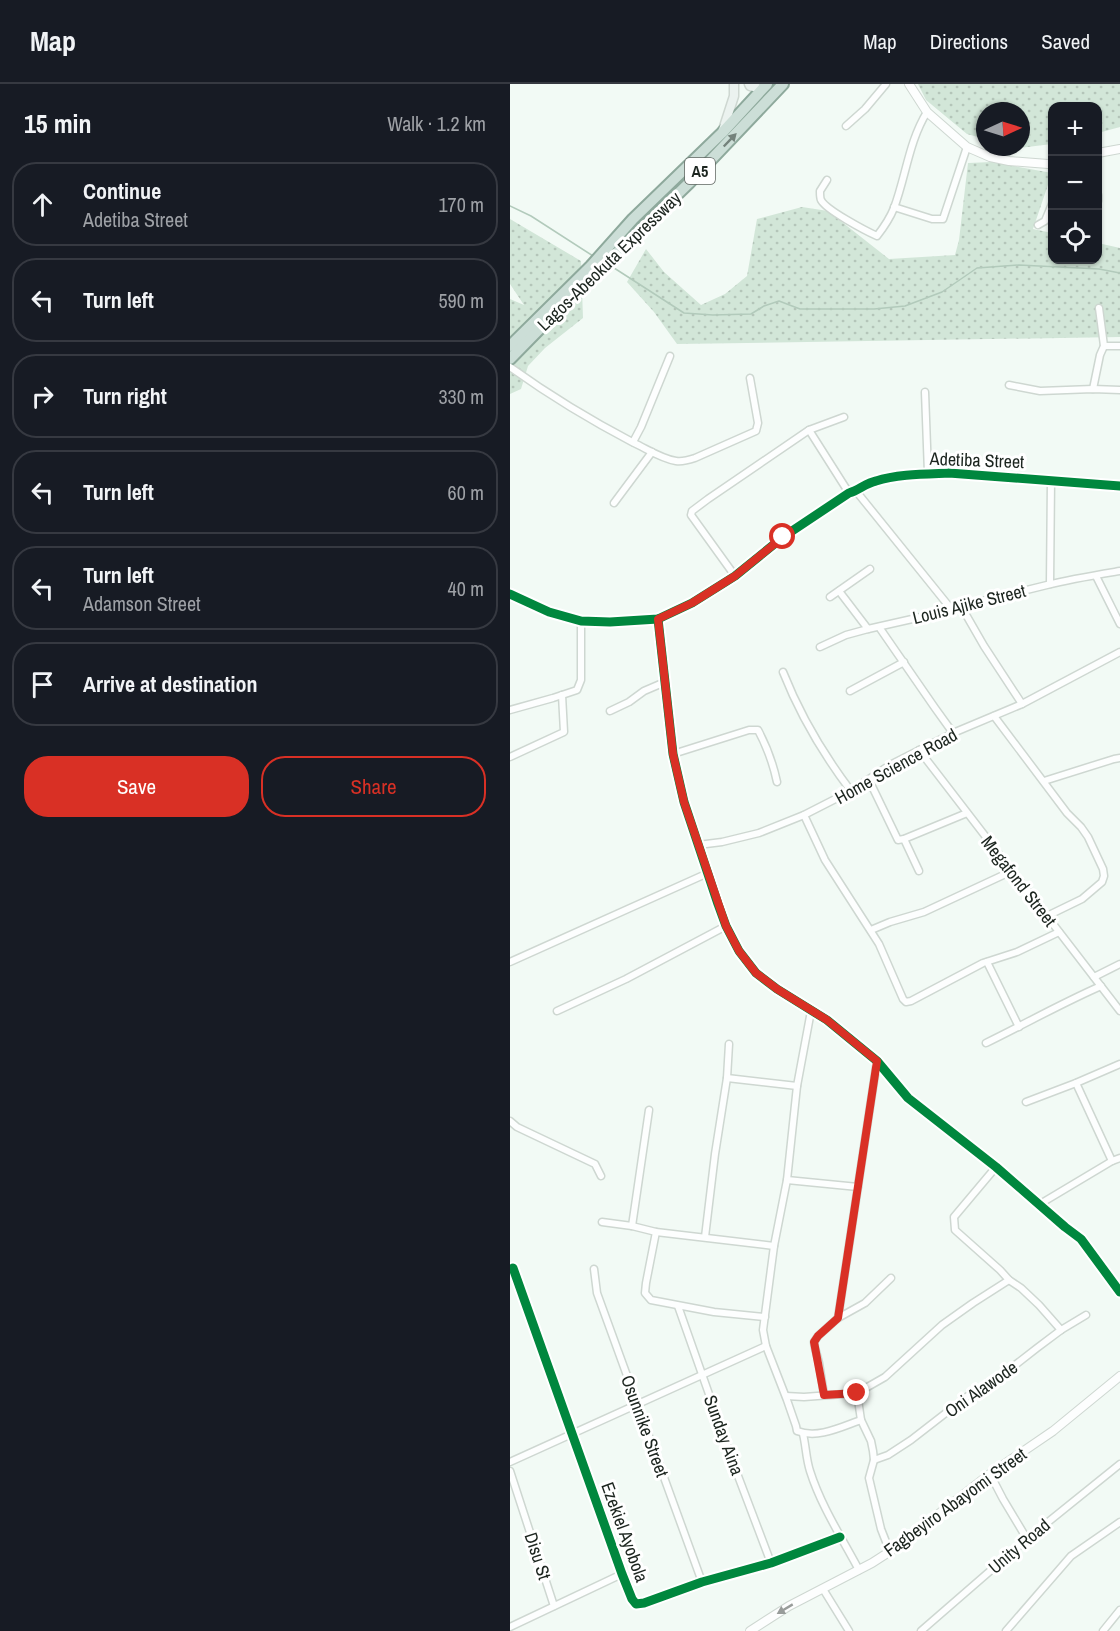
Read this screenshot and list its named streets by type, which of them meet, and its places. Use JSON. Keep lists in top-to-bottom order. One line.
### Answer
{"streets":{"highway":["A5","Lagos-Abeokuta Expressway"],"street":["Adetiba Street","Louis Ajike Street","Home Science Road","Megafond Street","Oni Alawode","Osunnike Street","Sunday Aina","Fagbeyiro Abayomi Street","Ezekiel Ayobola","Unity Road","Disu St"]},"crossings":[["Home Science Road","Megafond Street"],["Osunnike Street","Ezekiel Ayobola"],["Sunday Aina","Ezekiel Ayobola"]],"north":"right","page":{"header":"Map","nav":["Map","Directions","Saved"],"heading":["15 min","Walk · 1.2 km"],"map_buttons":["+","−"],"list":[["Continue","Adetiba Street","170 m"],["Turn left","590 m"],["Turn right","330 m"],["Turn left","60 m"],["Turn left","Adamson Street","40 m"],"Arrive at destination"],"buttons":["Save","Share"]}}
